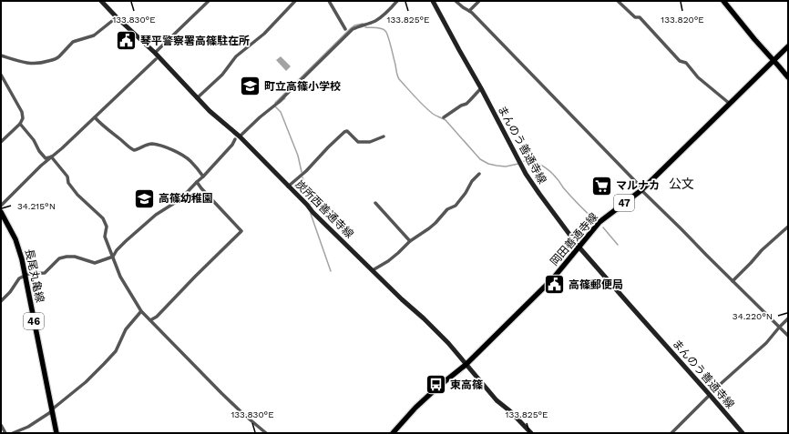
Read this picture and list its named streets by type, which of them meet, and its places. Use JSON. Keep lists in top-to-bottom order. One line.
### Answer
{"streets":{"main road":["まんのう善通寺線","47","炭所西善通寺線","岡田善通寺線","長尾丸亀線","46"]},"crossings":[["まんのう善通寺線","岡田善通寺線"],["炭所西善通寺線","岡田善通寺線"]],"districts":["公文"],"places":{"public building":["琴平警察署高篠駐在所","高篠郵便局"],"school or university":["町立高篠小学校","高篠幼稚園"],"supermarket":["マルナカ"],"bus stop":["東高篠"]},"coordinates":["133.830°E","133.825°E","133.820°E","34.215°N","34.220°N"]}
